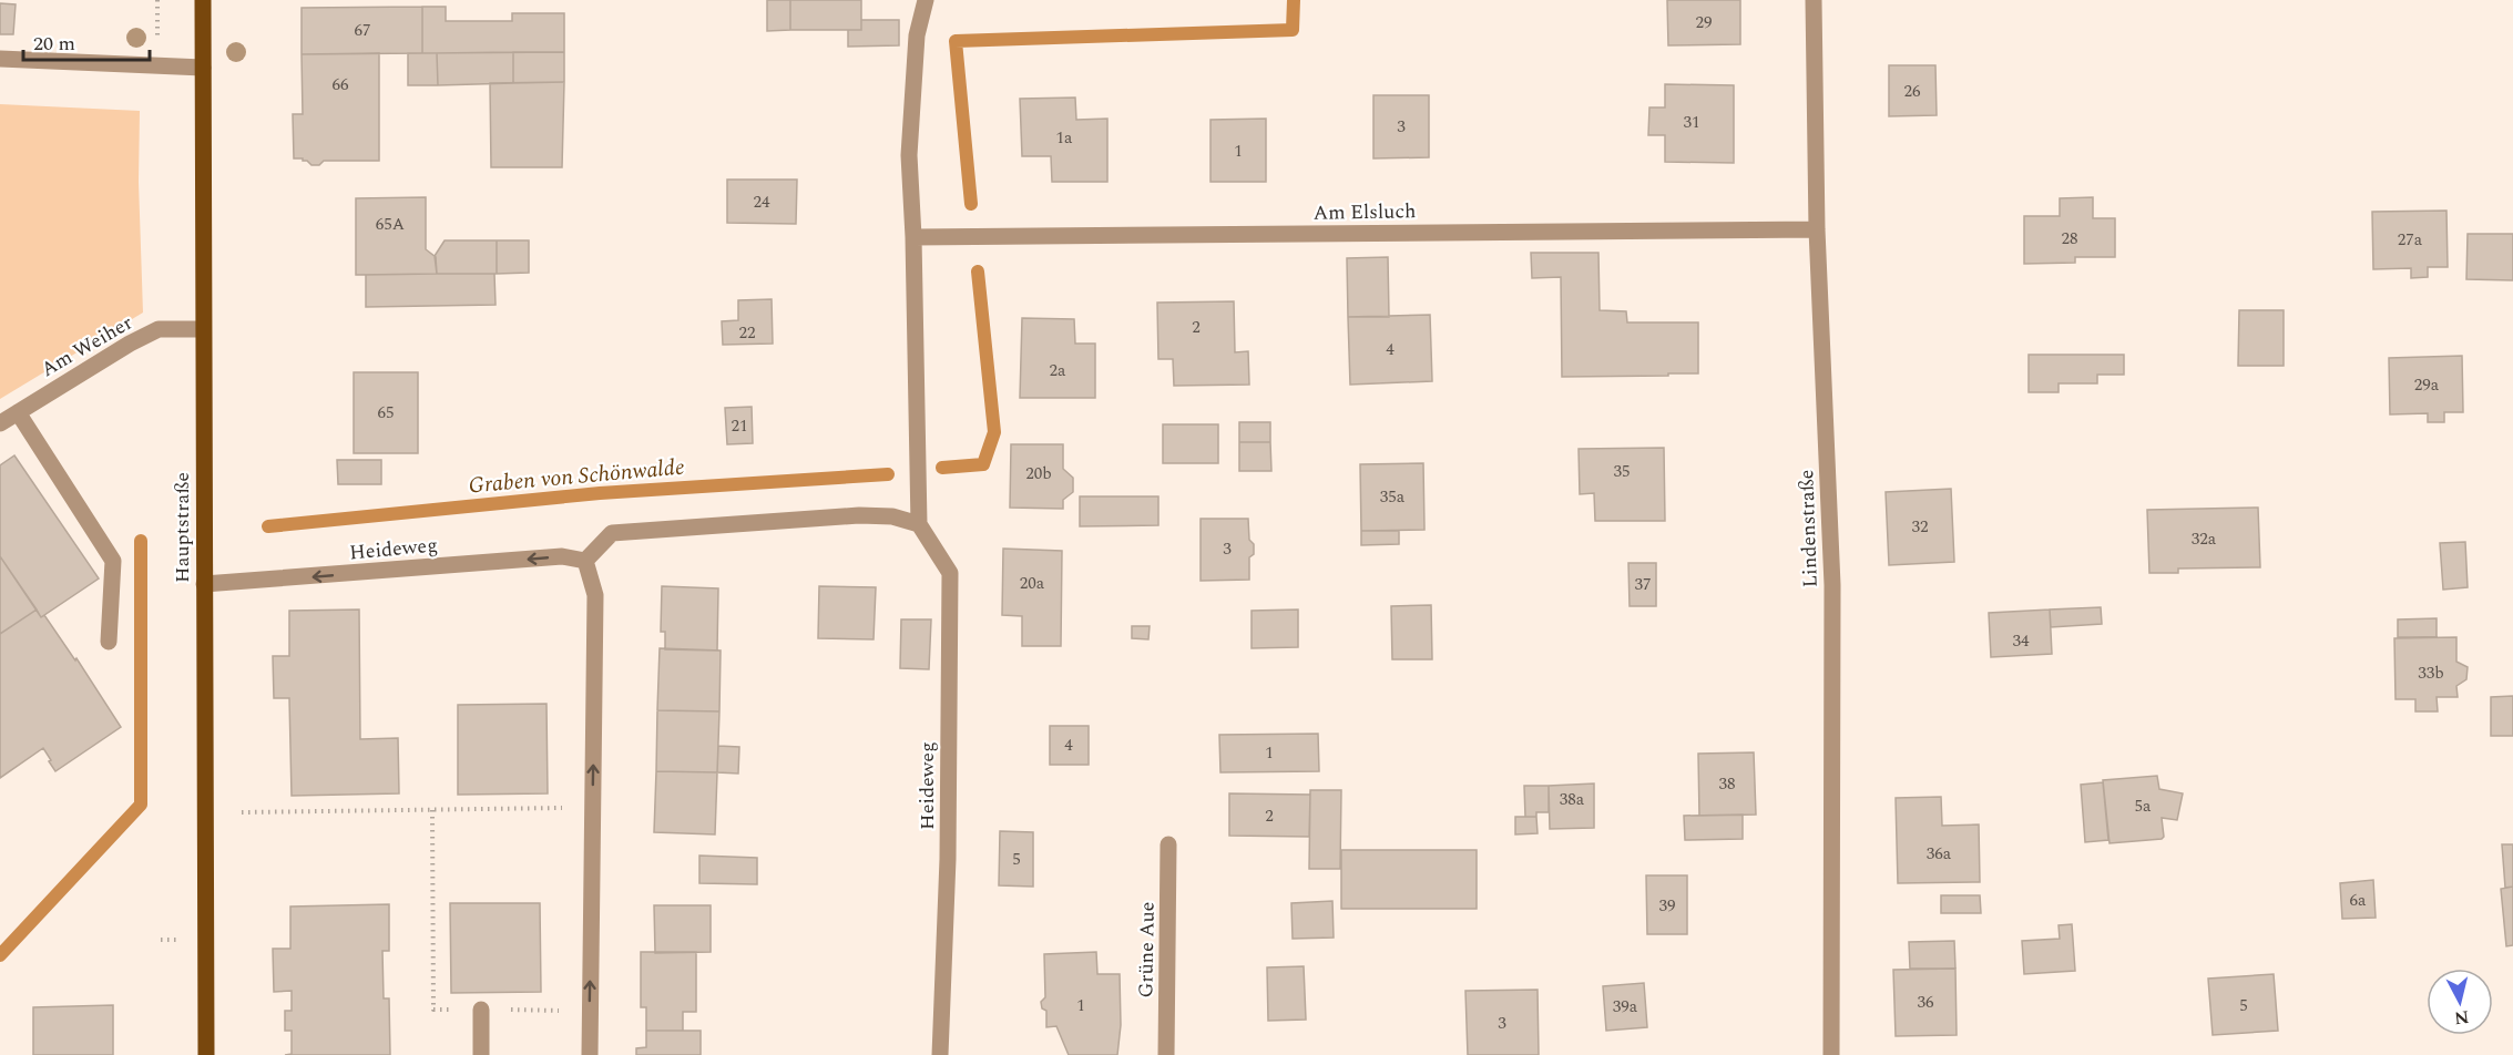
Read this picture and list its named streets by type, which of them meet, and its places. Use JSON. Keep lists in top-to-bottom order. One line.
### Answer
{"streets":{"main road":["Hauptstraße"],"street":["Am Elsluch","Am Weiher","Lindenstraße","Heideweg","Grüne Aue"]},"crossings":[["Am Elsluch","Lindenstraße"],["Am Weiher","Hauptstraße"],["Hauptstraße","Heideweg"]],"one_way":["Heideweg"],"water":["Graben von Schönwalde"],"house_numbers":["29","67","66","26","31","3","1a","1","24","65A","28","27a","2","22","4","2a","29a","65","21","35","20b","35a","32","32a","3","20a","37","34","33b","4","1","38","38a","5a","2","36a","5","6a","39","36","1","5","39a","3"],"scale_bar":"20 m","north":"bottom"}
